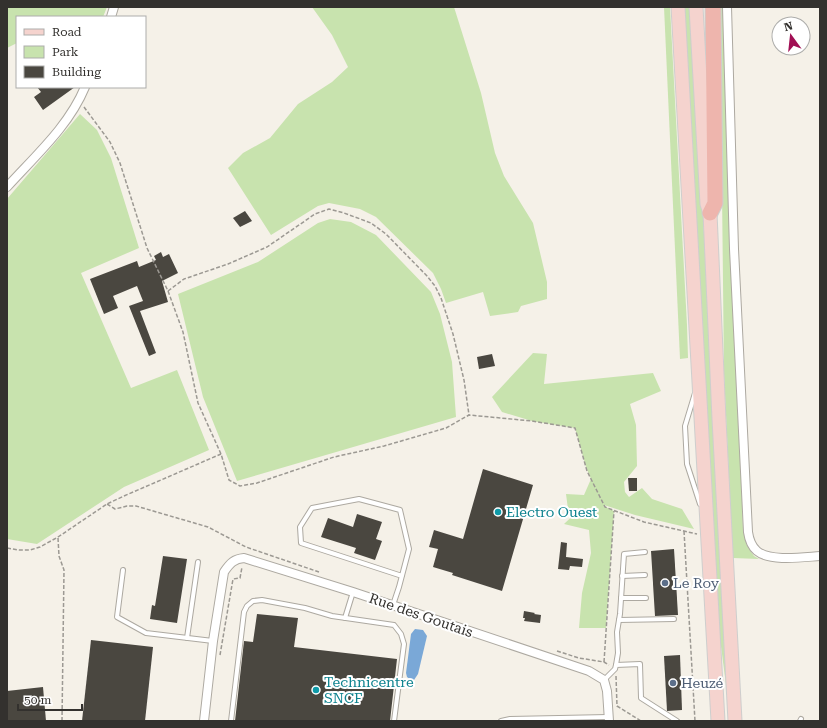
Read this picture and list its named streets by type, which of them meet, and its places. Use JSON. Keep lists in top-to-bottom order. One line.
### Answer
{"streets":{"street":["Rue des Goutais"]},"places":["Electro Ouest","Le Roy","Heuzé","Technicentre SNCF"],"legend":["Road","Park","Building"],"scale_bar":"50 m","north":"top"}
